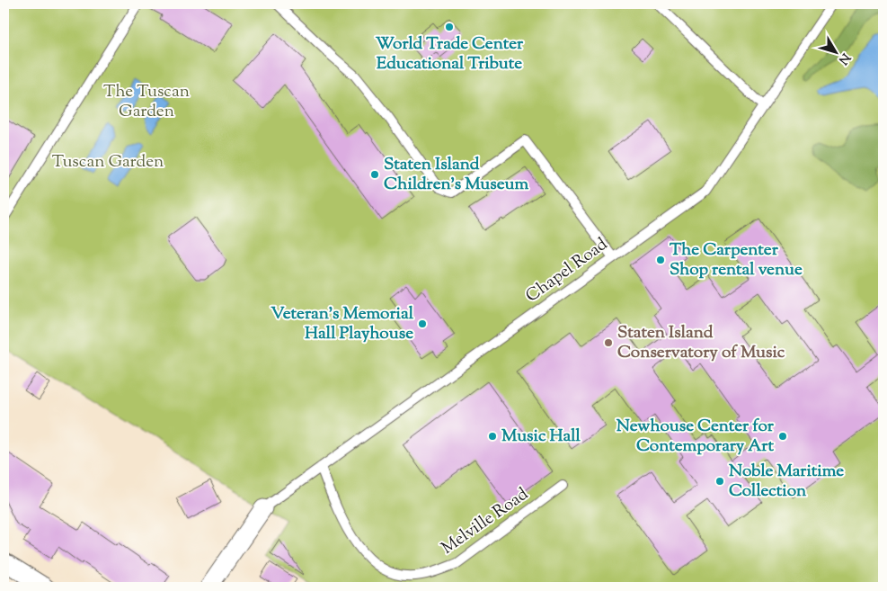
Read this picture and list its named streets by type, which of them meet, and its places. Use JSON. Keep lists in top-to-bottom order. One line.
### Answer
{"streets":{"lane":["Chapel Road","Melville Road"]},"crossings":[["Chapel Road","Melville Road"]],"parks":["The Tuscan Garden","Tuscan Garden"],"places":["World Trade Center Educational Tribute","Staten Island Children’s Museum","The Carpenter Shop rental venue","Veteran’s Memorial Hall Playhouse","Staten Island Conservatory of Music","Music Hall","Newhouse Center for Contemporary Art","Noble Maritime Collection"],"north":"bottom right"}
